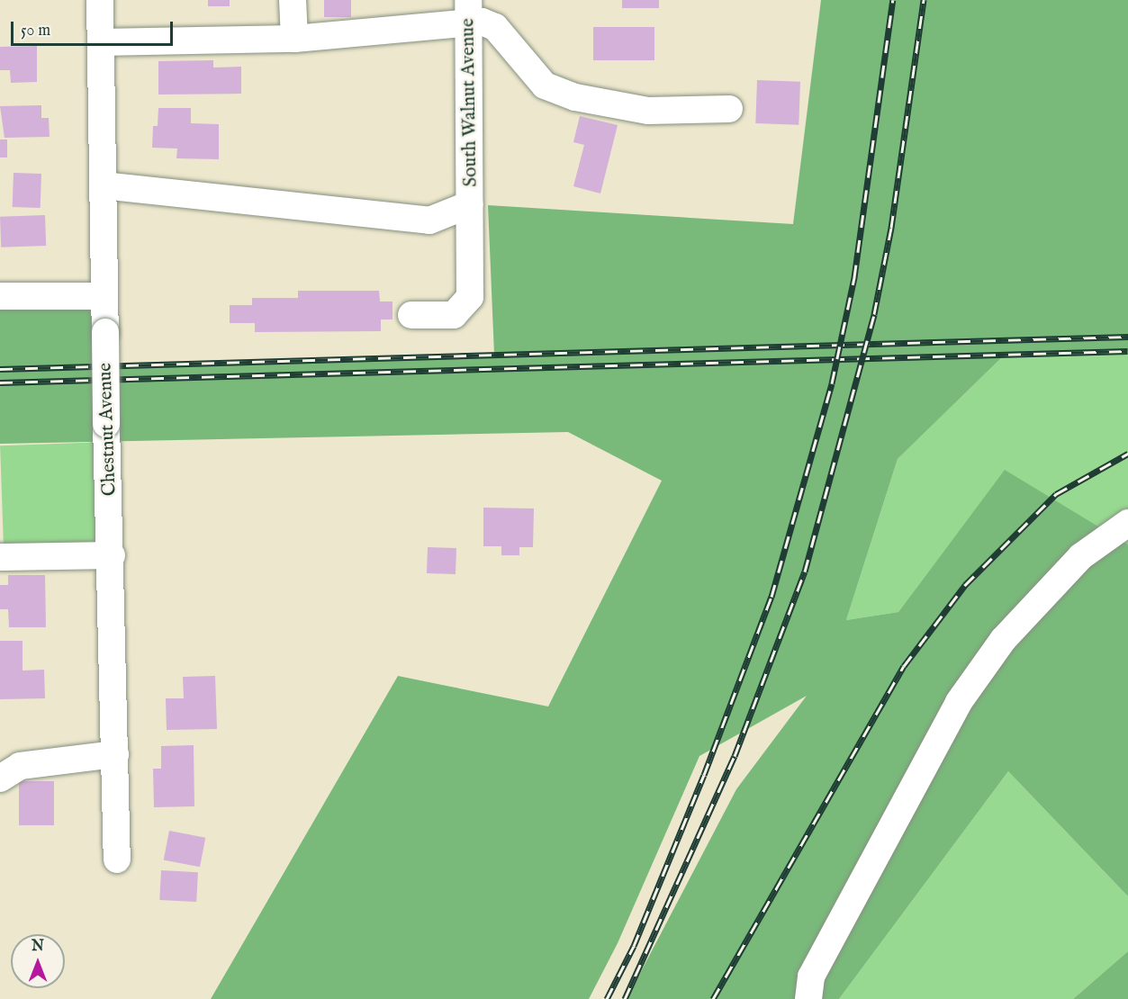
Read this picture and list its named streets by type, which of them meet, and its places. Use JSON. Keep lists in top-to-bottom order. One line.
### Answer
{"streets":{"street":["South Walnut Avenue","Chestnut Avenue"]},"scale_bar":"50 m","north":"top"}
